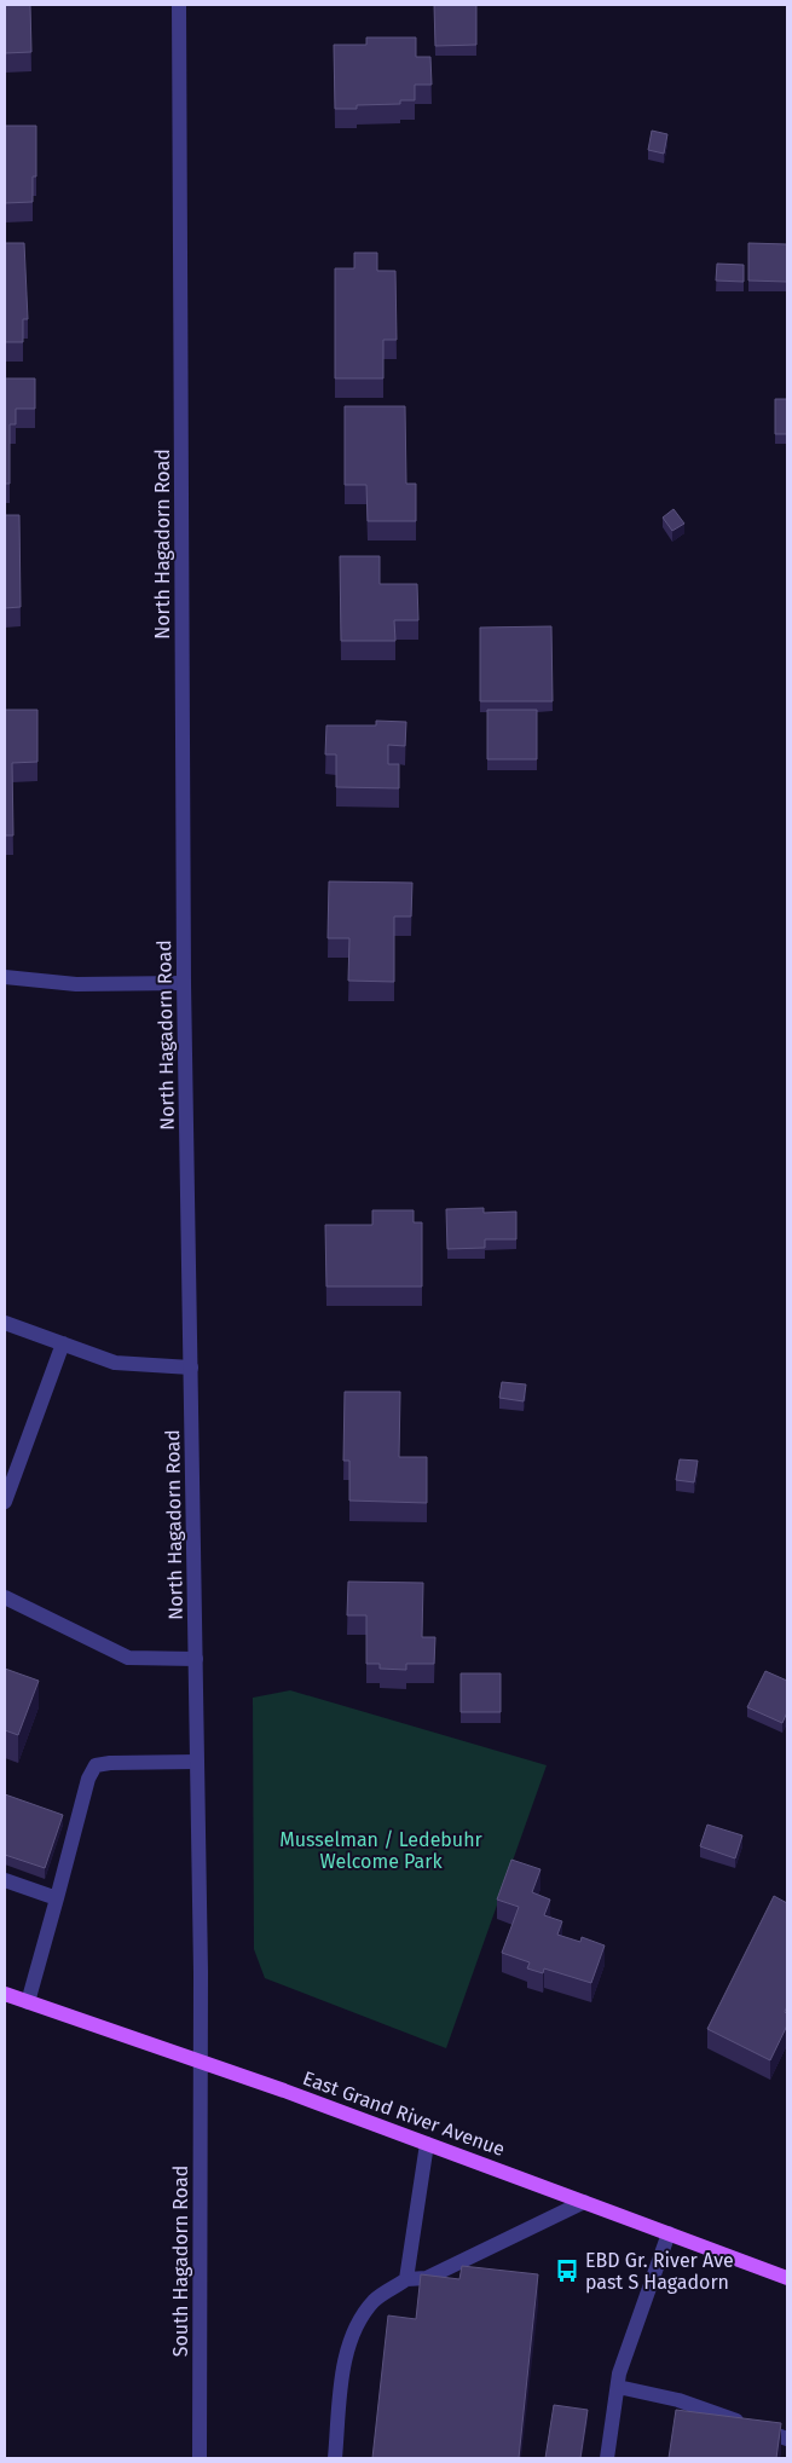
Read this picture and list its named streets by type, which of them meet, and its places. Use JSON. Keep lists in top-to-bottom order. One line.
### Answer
{"streets":{"main road":["East Grand River Avenue"],"street":["North Hagadorn Road","South Hagadorn Road"]},"crossings":[["North Hagadorn Road","East Grand River Avenue"],["North Hagadorn Road","South Hagadorn Road"],["East Grand River Avenue","South Hagadorn Road"]],"parks":["Musselman / Ledebuhr Welcome Park"],"places":{"bus stop":["EBD Gr. River Ave past S Hagadorn"]}}
